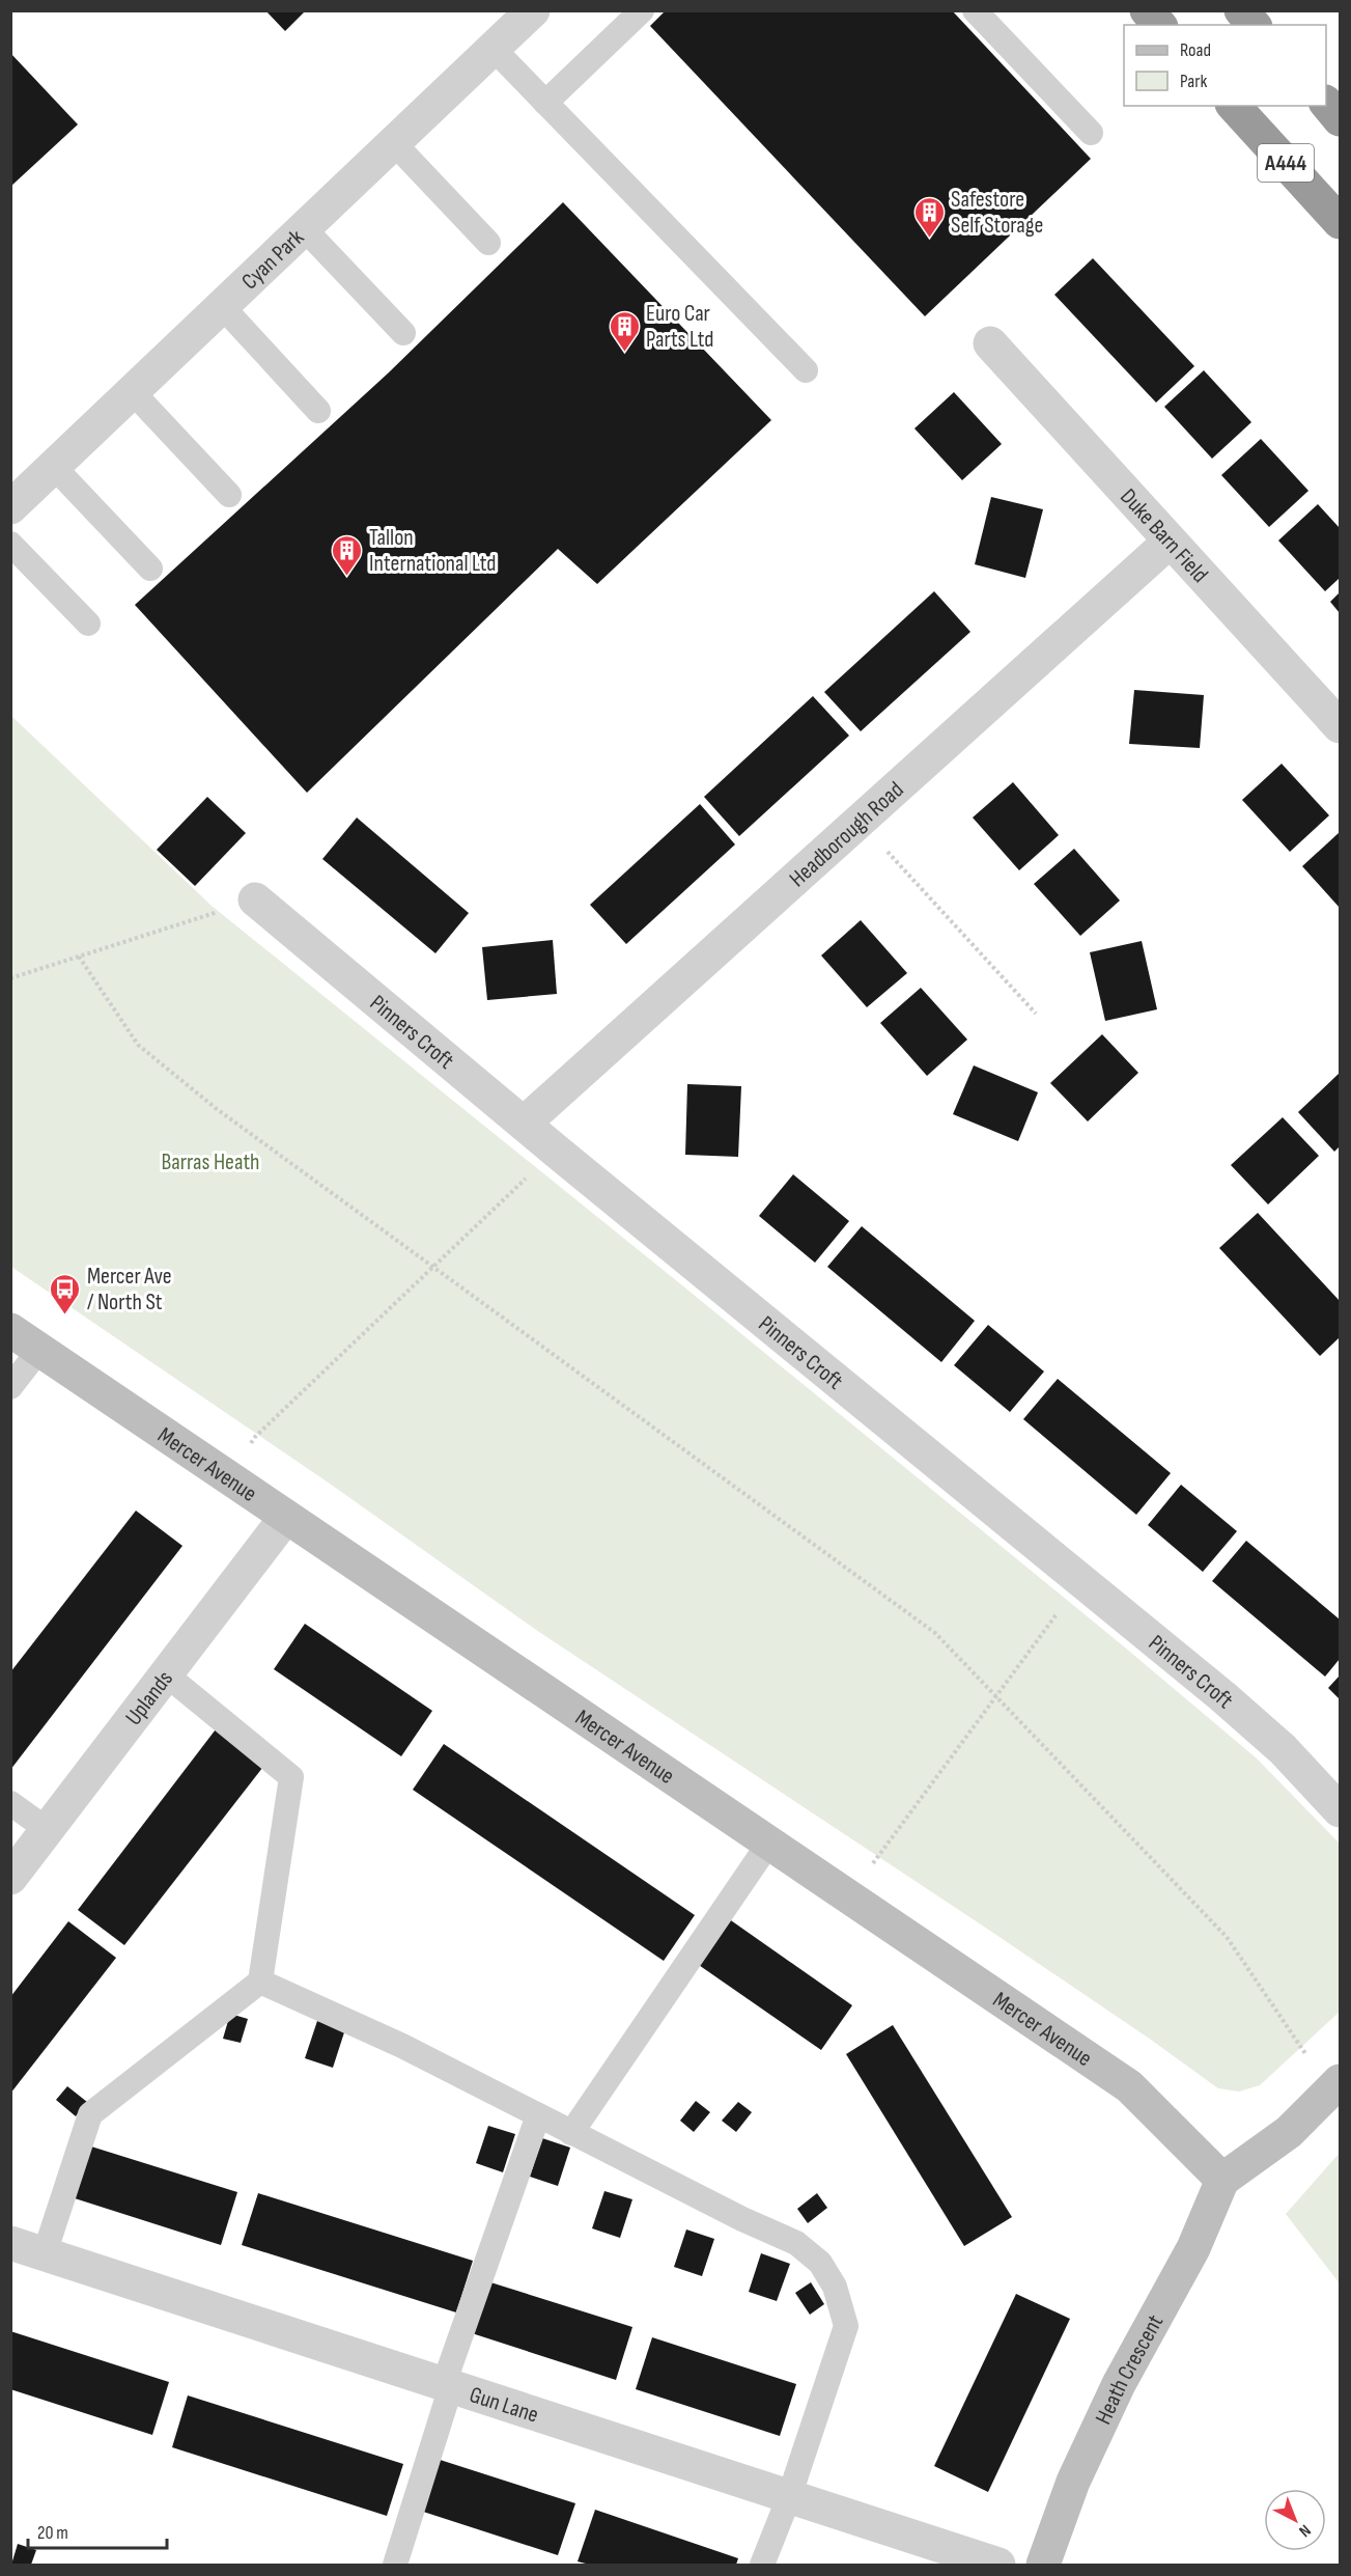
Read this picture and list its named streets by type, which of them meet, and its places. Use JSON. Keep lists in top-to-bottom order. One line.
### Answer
{"streets":{"highway":["A444"],"street":["Cyan Park","Duke Barn Field","Headborough Road","Pinners Croft","Mercer Avenue","Uplands","Heath Crescent","Gun Lane"]},"crossings":[["Duke Barn Field","Headborough Road"],["Headborough Road","Pinners Croft"],["Mercer Avenue","Uplands"],["Mercer Avenue","Heath Crescent"]],"parks":["Barras Heath"],"places":{"building":["Safestore Self Storage","Euro Car Parts Ltd","Tallon International Ltd"],"bus stop":["Mercer Ave / North St"]},"legend":["Road","Park"],"scale_bar":"20 m","north":"bottom right"}
